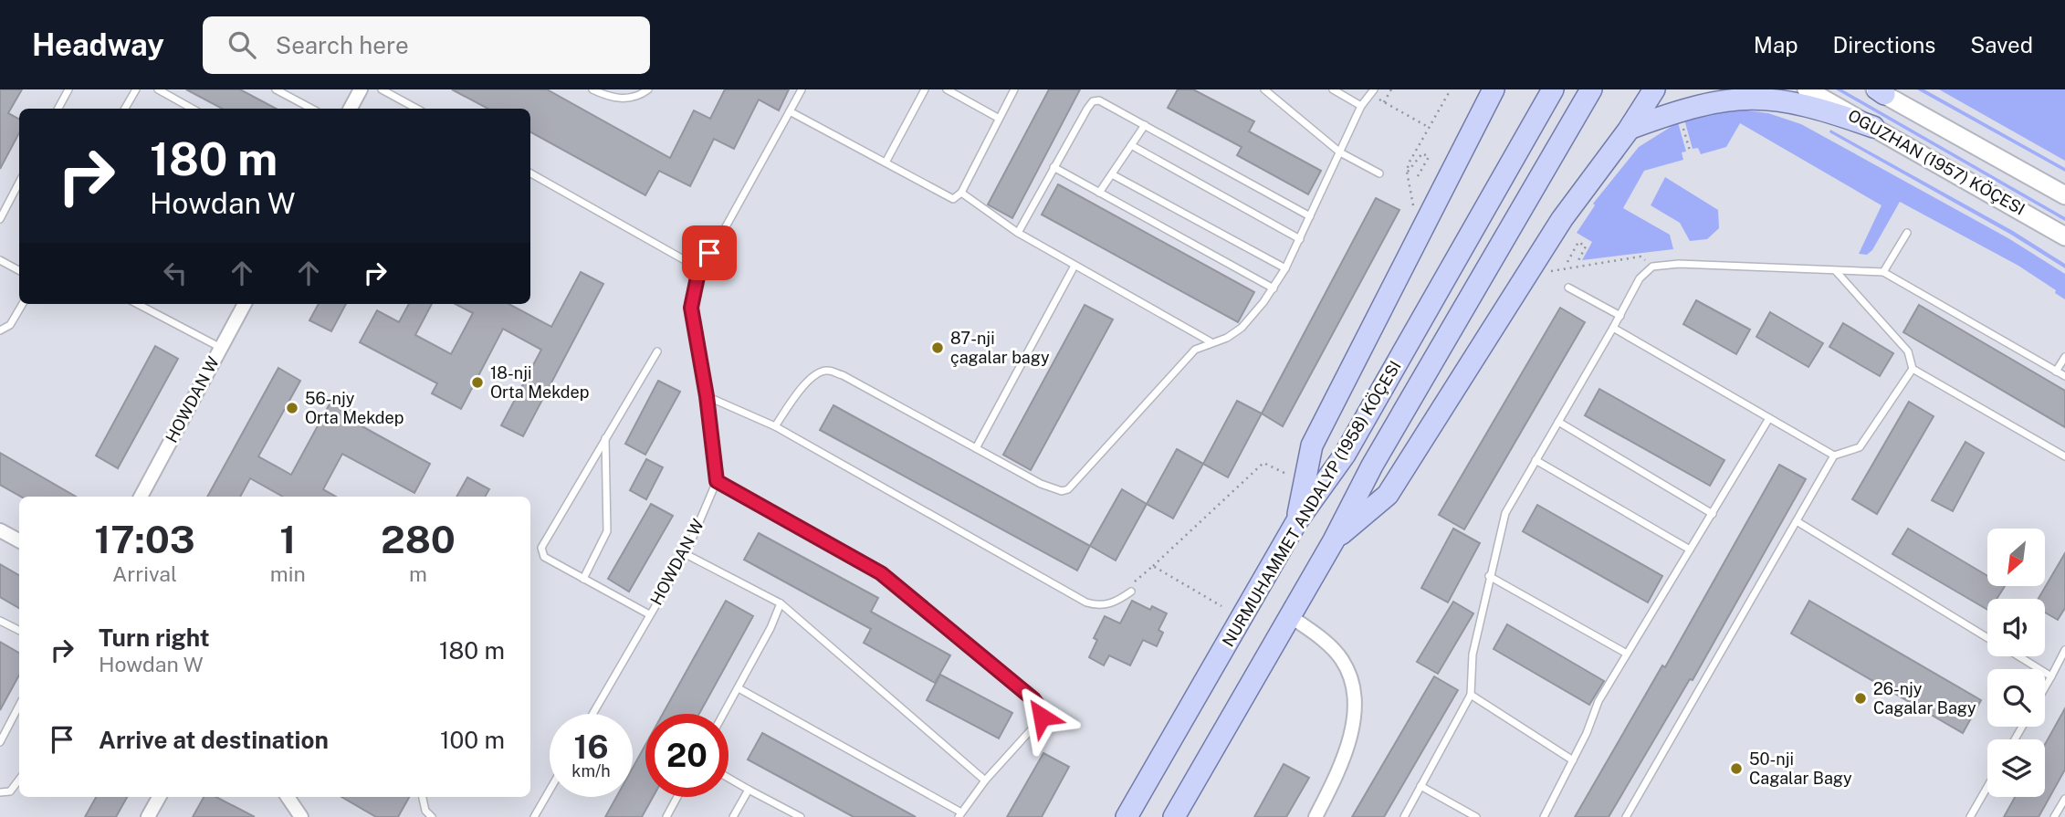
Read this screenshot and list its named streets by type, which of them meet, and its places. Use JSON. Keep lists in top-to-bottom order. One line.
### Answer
{"streets":{"main road":["OGUZHAN (1957) KÖÇESI","NURMUHAMMET ANDALYP (1958) KÖÇESI"],"street":["HOWDAN W"]},"places":["87-nji çagalar bagy","18-nji Orta Mekdep","56-njy Orta Mekdep","26-njy Cagalar Bagy","50-nji Cagalar Bagy"],"north":"bottom left","page":{"header":"Headway","search":"Search here","nav":["Map","Directions","Saved"],"turn":["180 m","Howdan W"],"eta":["17:03","Arrival","1","min","280","m"],"list":[{"name":"Turn right","note":"Howdan W","value":"180 m"},{"name":"Arrive at destination","value":"100 m"}],"speed":"16 km/h","limit":"20"}}
